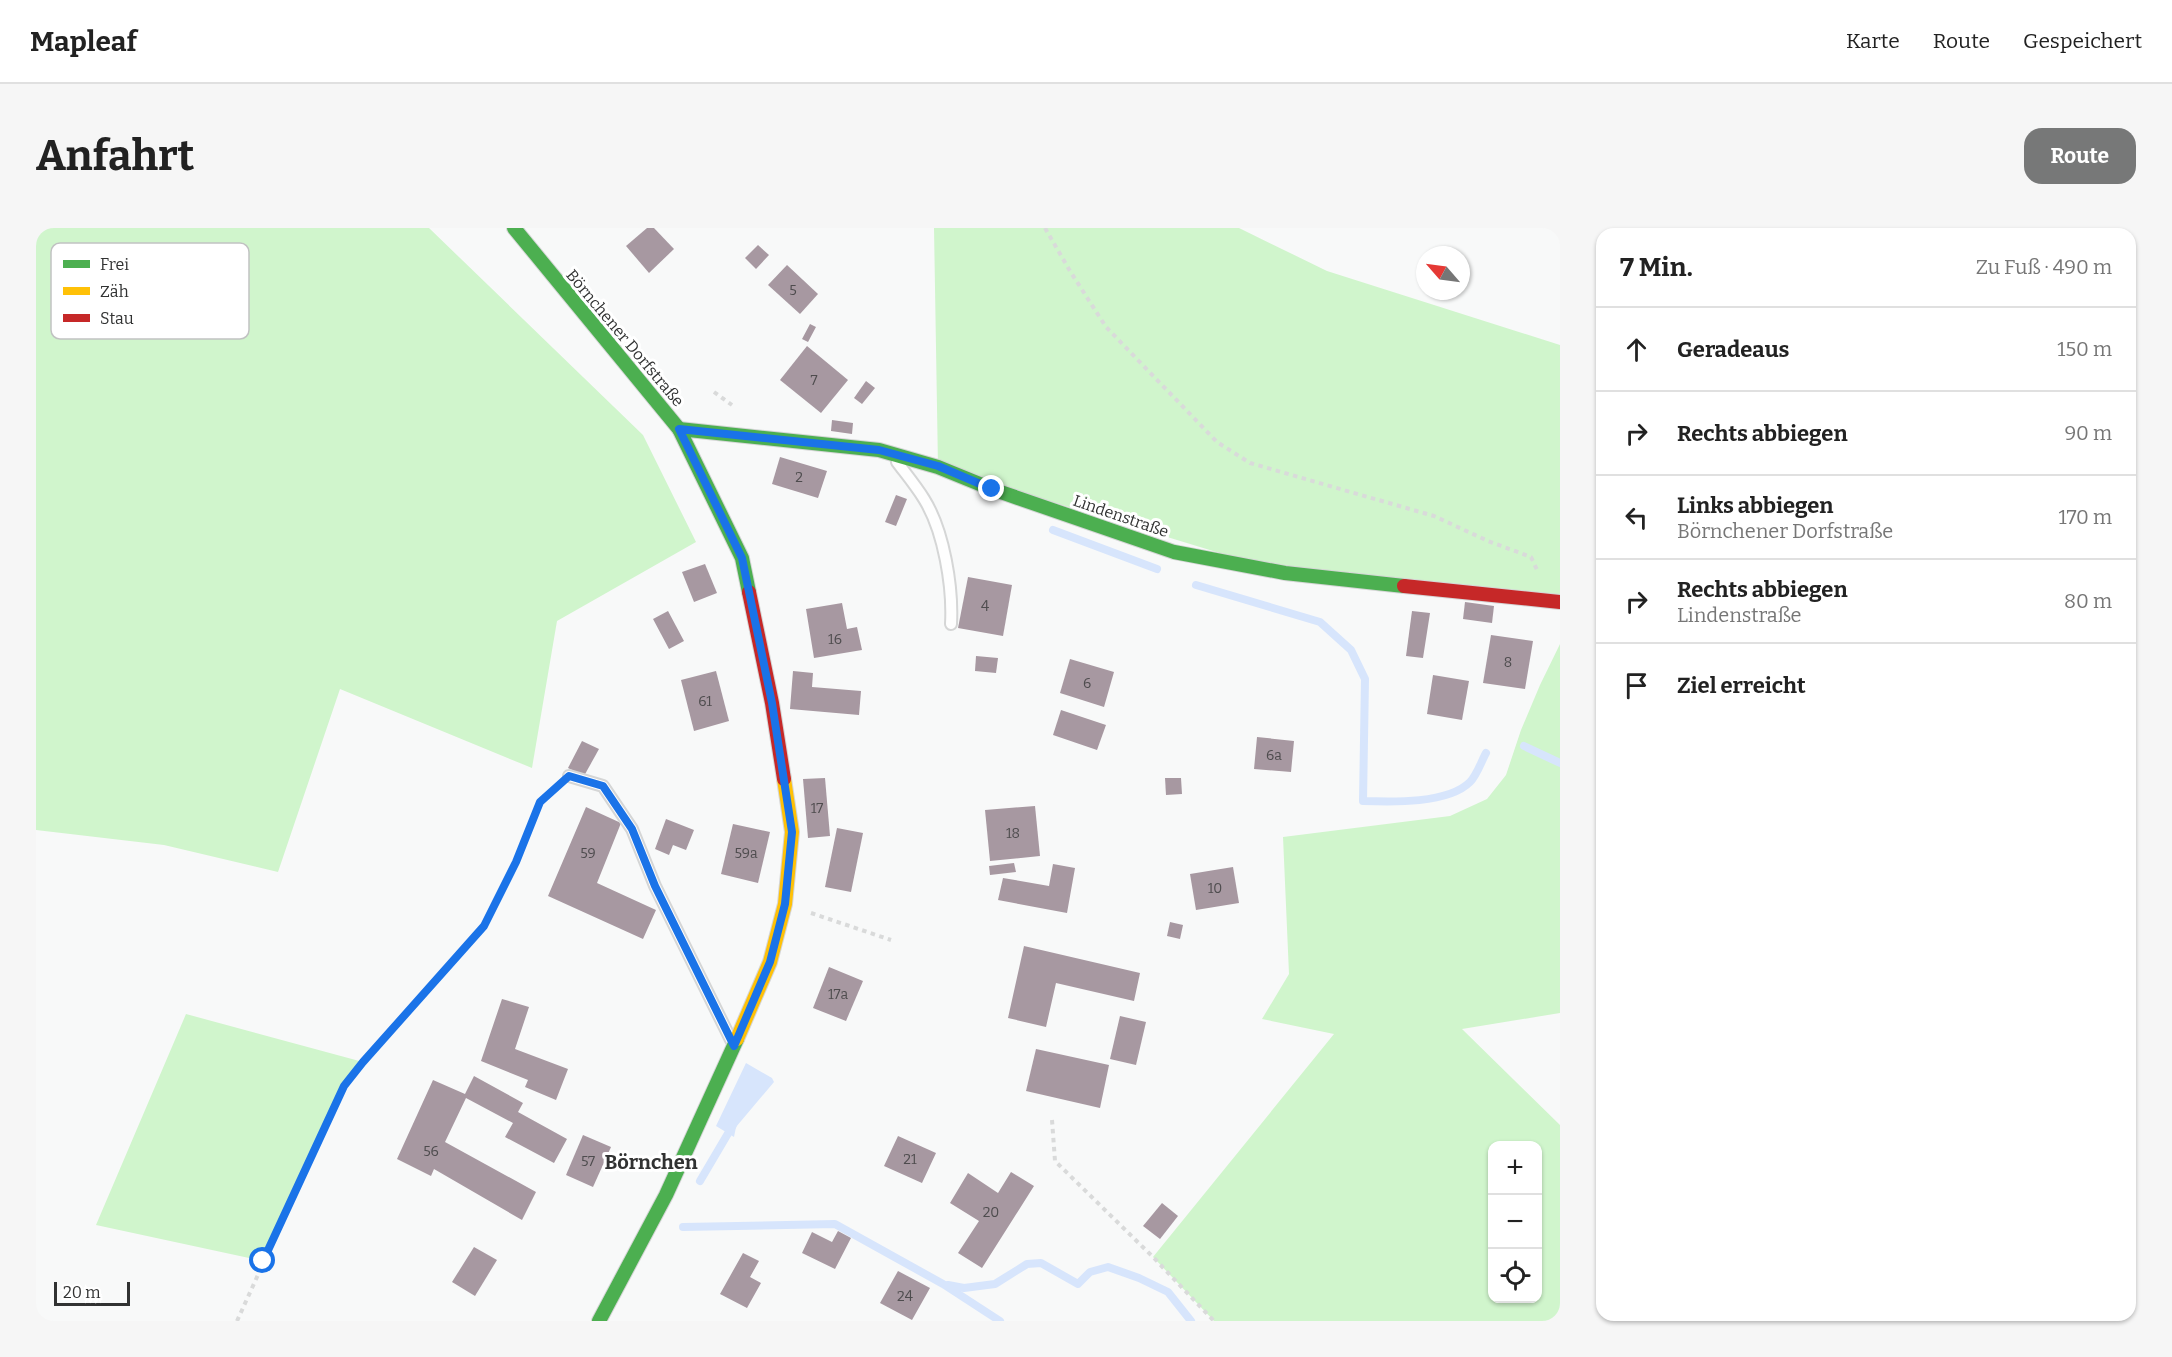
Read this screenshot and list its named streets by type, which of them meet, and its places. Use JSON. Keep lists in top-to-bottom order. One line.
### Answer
{"streets":{"street":["Börnchener Dorfstraße","Lindenstraße"]},"crossings":[["Börnchener Dorfstraße","Lindenstraße"]],"districts":["Börnchen"],"house_numbers":["5","7","2","4","16","8","6","61","6a","17","18","59","59a","10","17a","56","21","57","20","24"],"legend":["Frei","Zäh","Stau"],"scale_bar":"20 m","north":"top left","page":{"header":"Mapleaf","nav":["Karte","Route","Gespeichert"],"buttons":"Route","title":"Anfahrt","heading":["7 Min.","Zu Fuß · 490 m"],"list":[["Geradeaus","150 m"],["Rechts abbiegen","90 m"],["Links abbiegen","Börnchener Dorfstraße","170 m"],["Rechts abbiegen","Lindenstraße","80 m"],"Ziel erreicht"],"map_buttons":["+","−"],"scale":"20 m"}}
